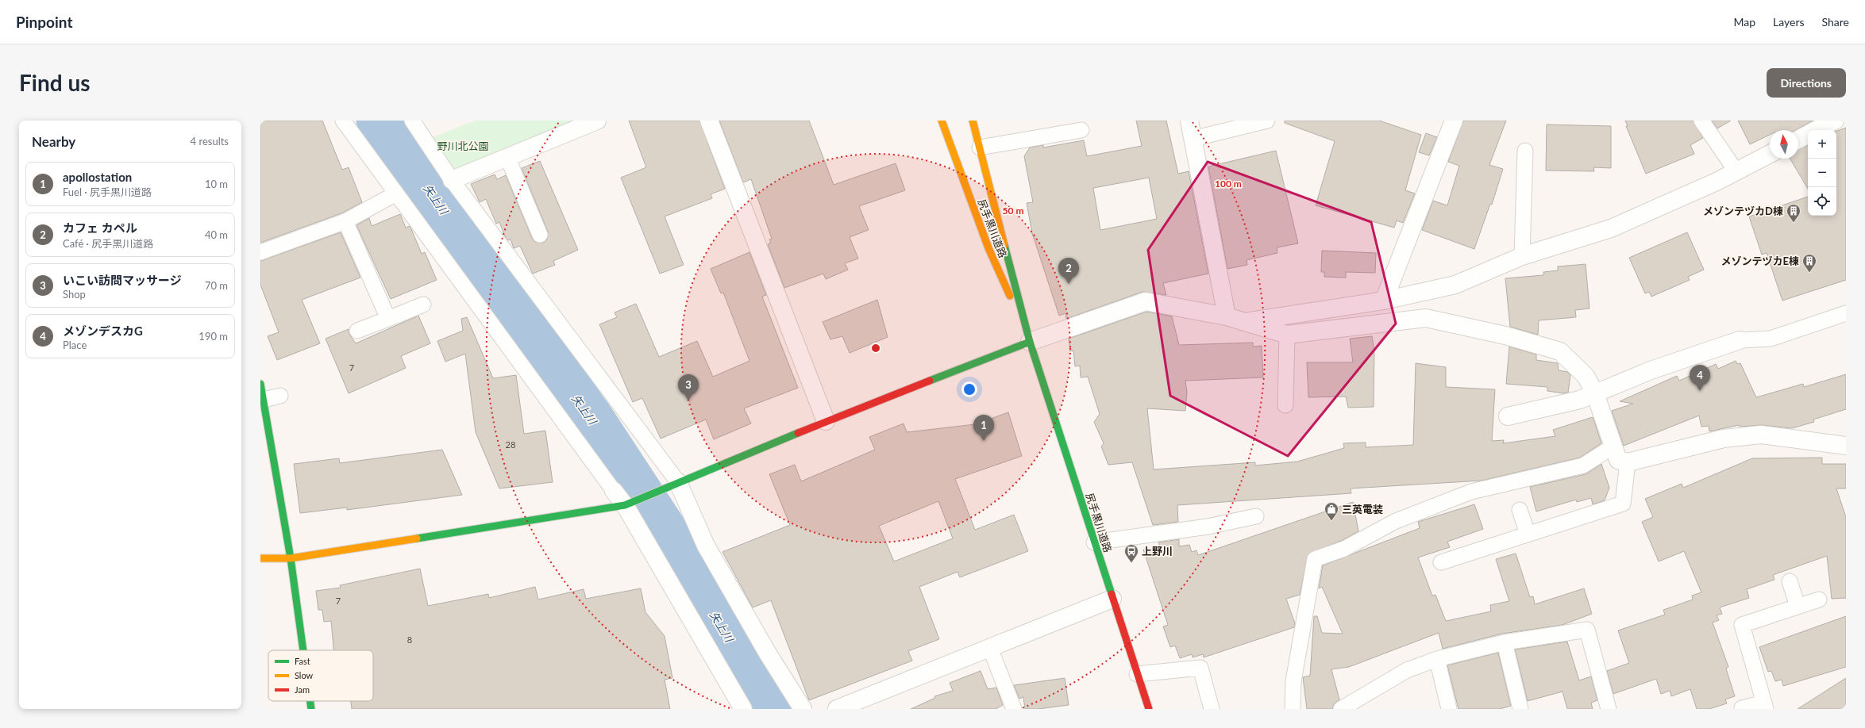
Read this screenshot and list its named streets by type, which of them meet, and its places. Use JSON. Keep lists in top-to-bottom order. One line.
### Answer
{"streets":{"street":["尻手黒川道路"]},"water":["矢上川"],"parks":["野川北公園"],"places":{"building":["メゾンテヅカD棟","メゾンテヅカE棟"],"shop":["三英電装"],"bus stop":["上野川"]},"house_numbers":["7","28","7","8"],"legend":["Fast","Slow","Jam"],"north":"top","page":{"header":"Pinpoint","nav":["Map","Layers","Share"],"buttons":"Directions","title":"Find us","heading":["Nearby","4 results"],"map_buttons":["+","−"],"list":[{"mark":"1","name":"apollostation","note":"Fuel · 尻手黒川道路","value":"10 m"},{"mark":"2","name":"カフェ カペル","note":"Café · 尻手黒川道路","value":"40 m"},{"mark":"3","name":"いこい訪問マッサージ","note":"Shop","value":"70 m"},{"mark":"4","name":"メゾンデスカG","note":"Place","value":"190 m"}],"pins":["2","4","3","1"]},"rings":["100 m","50 m"]}
